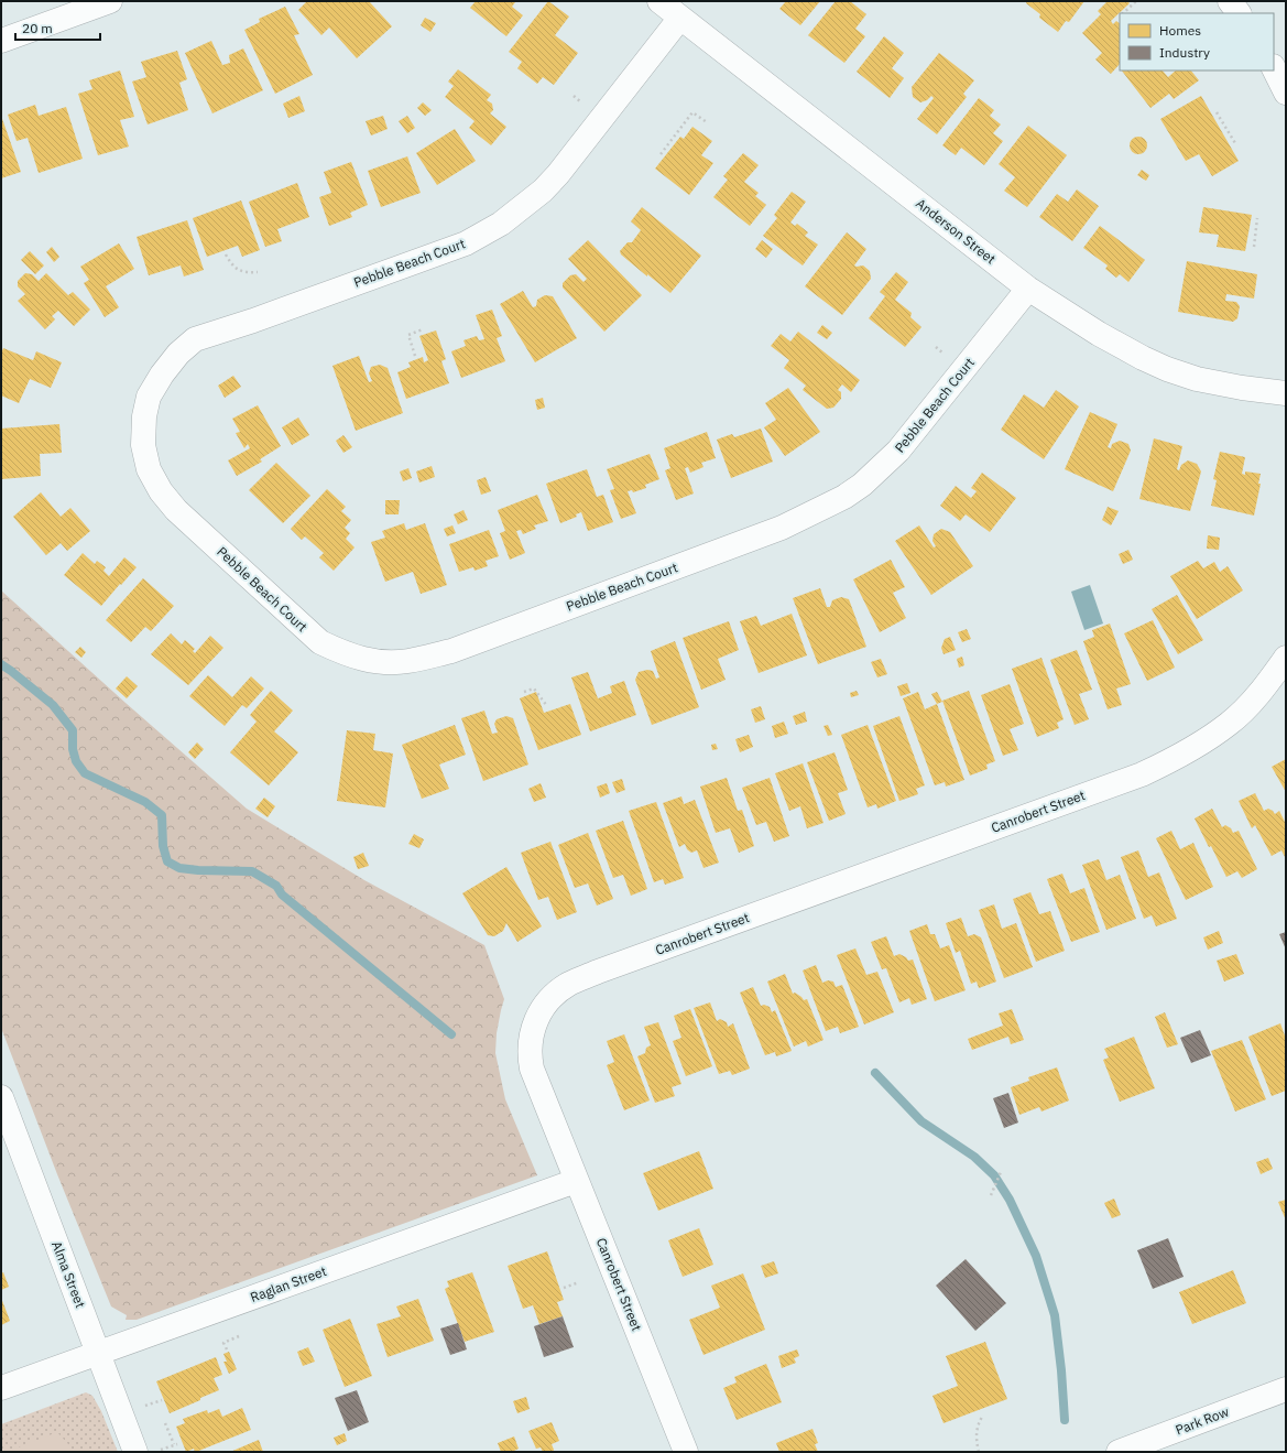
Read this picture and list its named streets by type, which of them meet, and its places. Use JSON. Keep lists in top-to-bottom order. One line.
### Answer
{"streets":{"street":["Anderson Street","Pebble Beach Court","Canrobert Street","Alma Street","Raglan Street","Park Row"]},"crossings":[["Anderson Street","Pebble Beach Court"],["Canrobert Street","Raglan Street"],["Alma Street","Raglan Street"]],"legend":["Homes","Industry"],"scale_bar":"20 m"}
